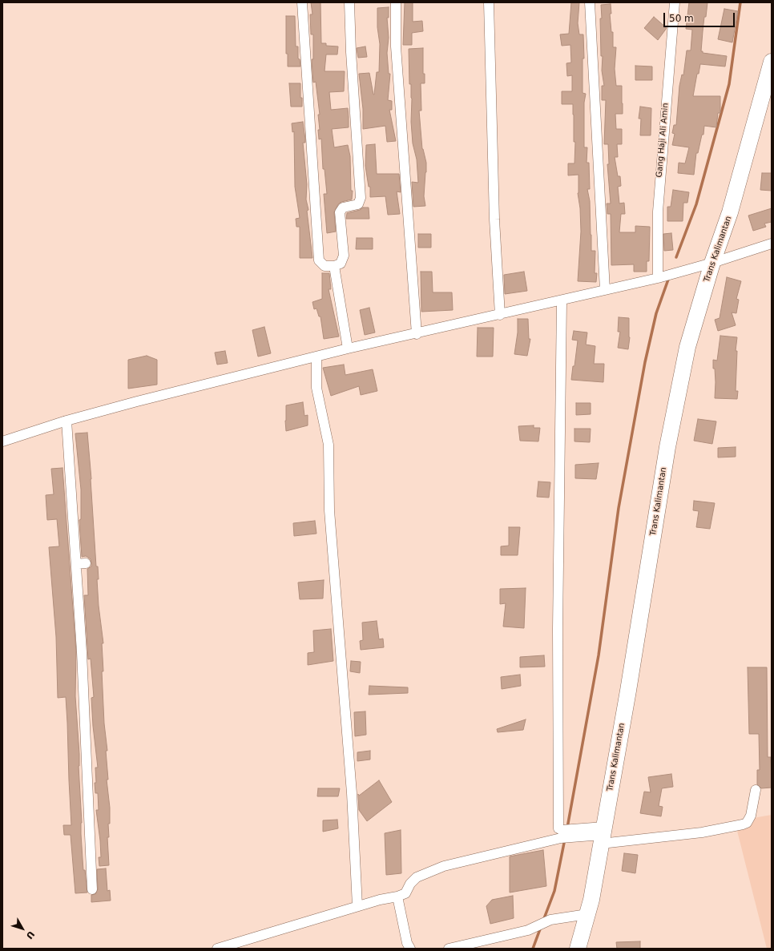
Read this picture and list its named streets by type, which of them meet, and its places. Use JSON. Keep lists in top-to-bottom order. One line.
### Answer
{"streets":{"highway":["Trans Kalimantan"],"street":["Gang Haji Ali Amin"]},"scale_bar":"50 m","north":"bottom right"}
